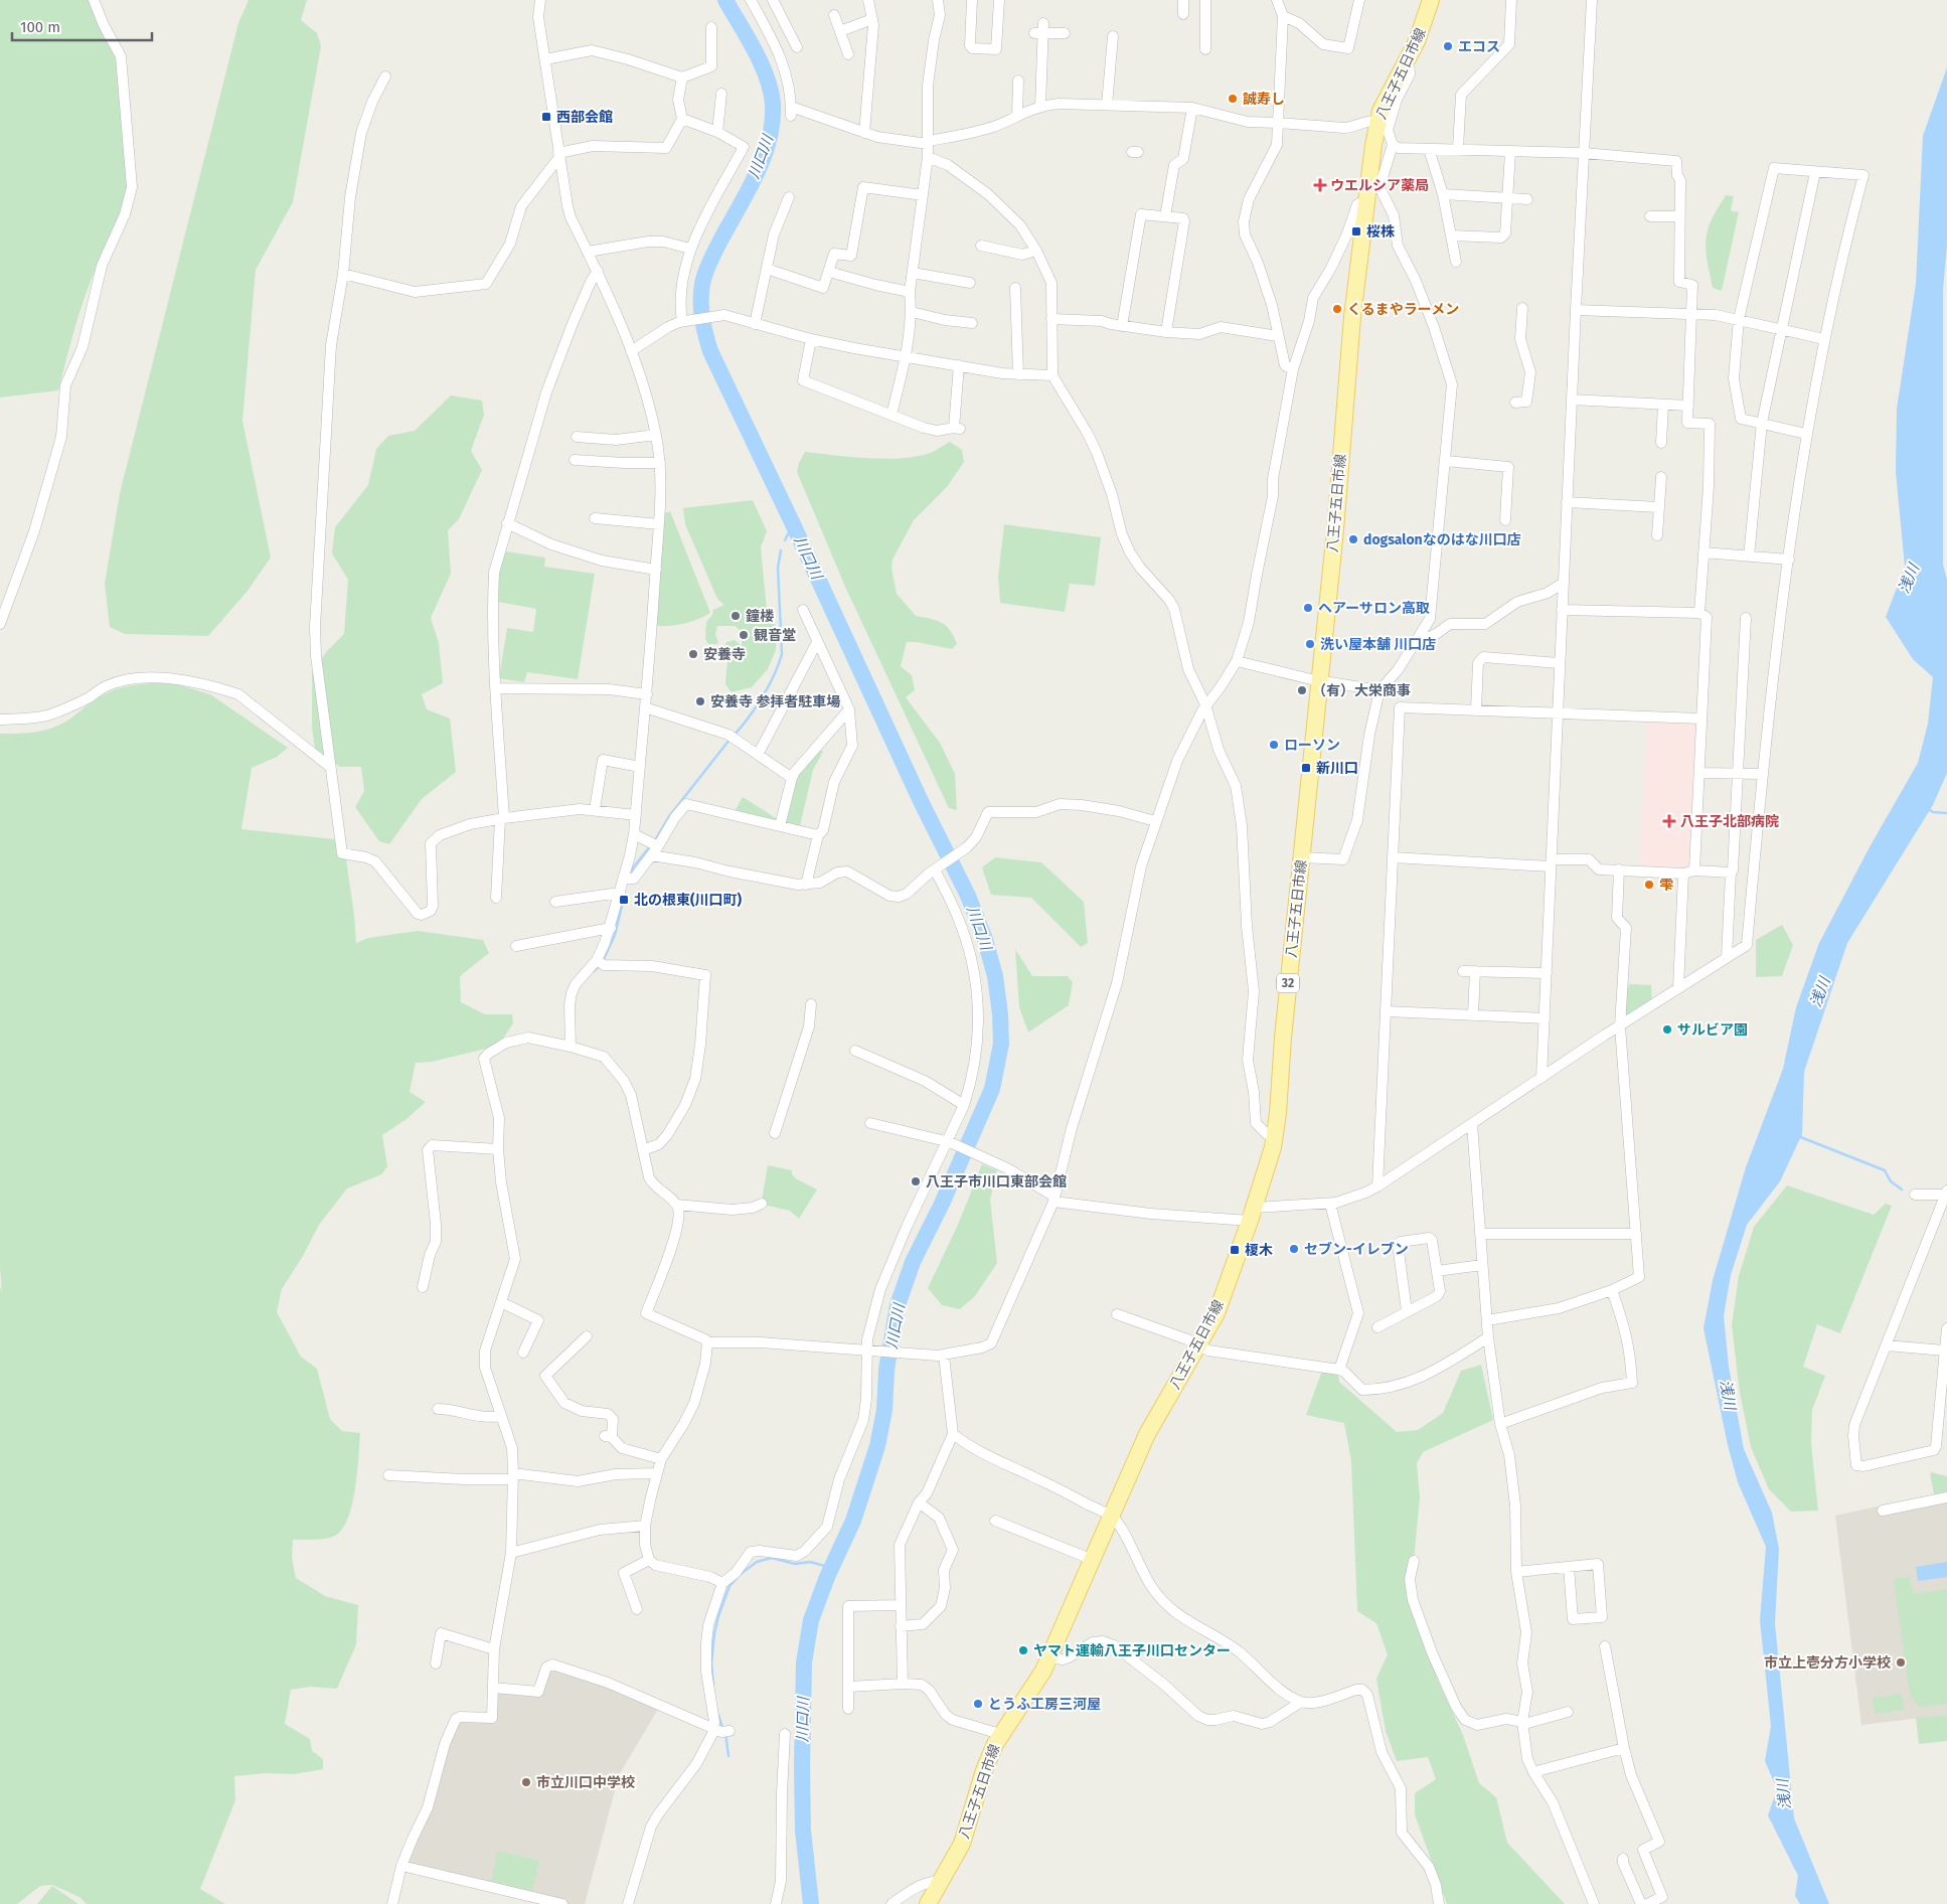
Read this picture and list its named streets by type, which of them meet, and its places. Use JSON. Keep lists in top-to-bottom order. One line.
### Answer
{"streets":{"main road":["八王子五日市線","32"]},"water":["川口川","浅川"],"places":{"other":["エコス","誠寿し","くるまやラーメン","dogsalonなのはな川口店","ヘアーサロン高取","鐘楼","観音堂","洗い屋本舗 川口店","安養寺","（有）大栄商事","安養寺 参拝者駐車場","ローソン","雫","サルビア園","八王子市川口東部会館","セブン-イレブン","ヤマト運輸八王子川口センター","市立上壱分方小学校","とうふ工房三河屋","市立川口中学校"],"transit":["西部会館","桜株","新川口","北の根東(川口町)","榎木"],"health":["ウエルシア薬局","八王子北部病院"]},"scale_bar":"100 m"}
